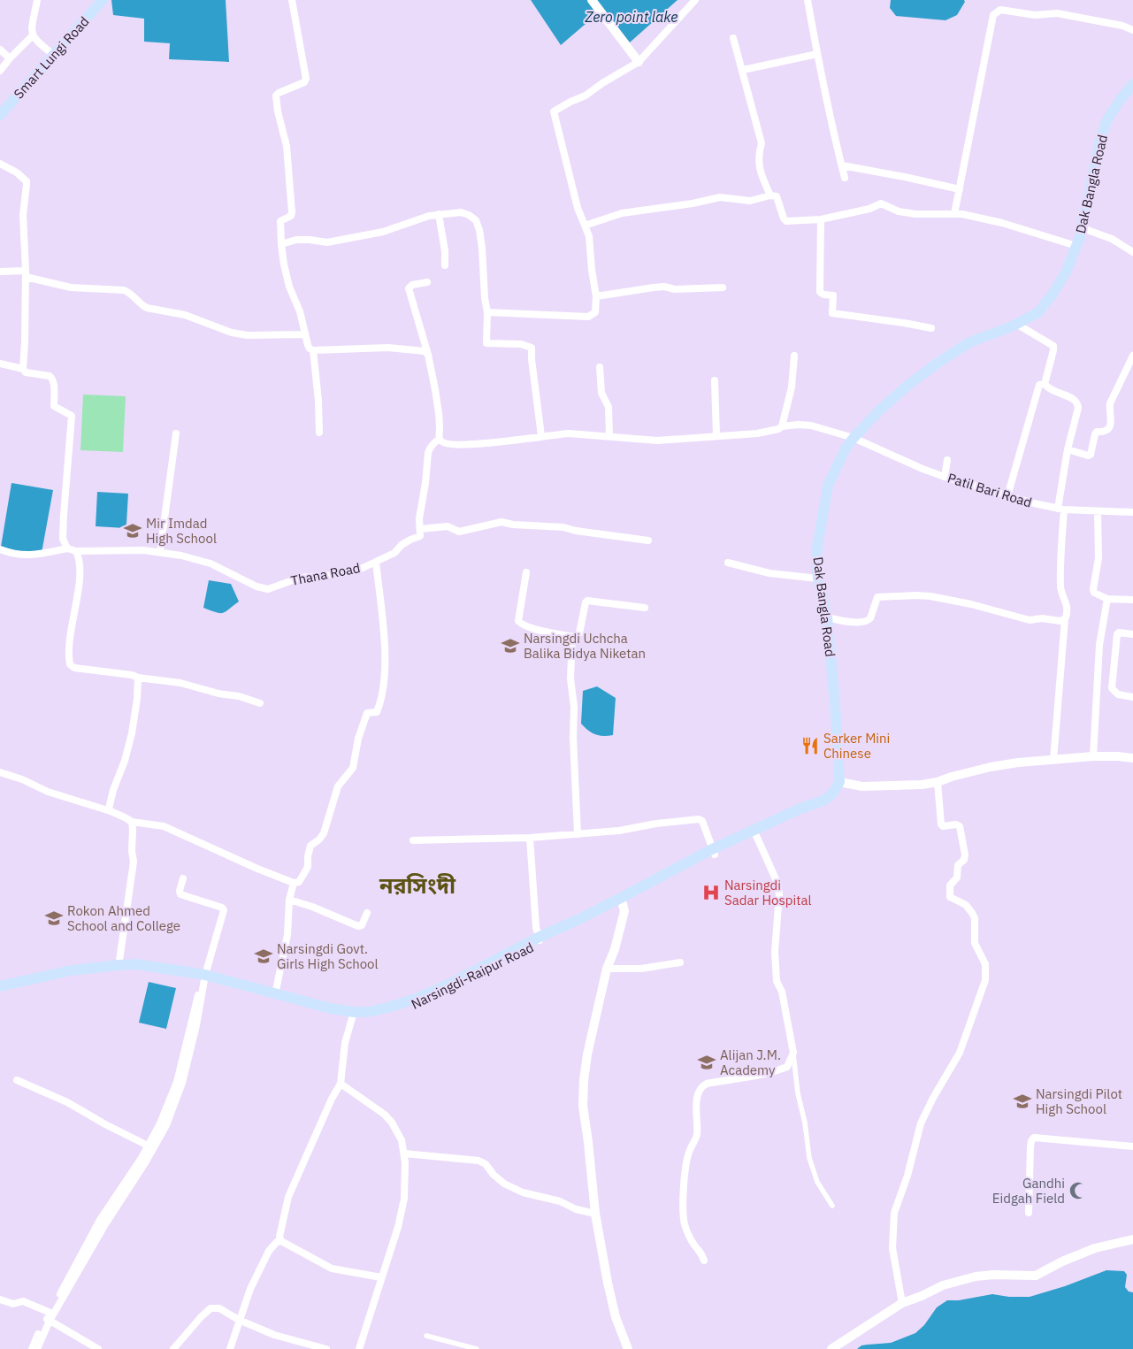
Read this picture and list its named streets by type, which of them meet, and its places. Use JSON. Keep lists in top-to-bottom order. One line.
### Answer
{"streets":{"main road":["Smart Lungi Road","Dak Bangla Road","Narsingdi-Raipur Road"],"street":["Patil Bari Road","Thana Road"]},"crossings":[["Dak Bangla Road","Patil Bari Road"],["Dak Bangla Road","Narsingdi-Raipur Road"]],"districts":["নরসিংদী"],"water":["Zero point lake"],"places":{"school or university":["Mir Imdad High School","Narsingdi Uchcha Balika Bidya Niketan","Rokon Ahmed School and College","Narsingdi Govt. Girls High School","Alijan J.M. Academy","Narsingdi Pilot High School"],"restaurant":["Sarker Mini Chinese"],"hospital":["Narsingdi Sadar Hospital"],"mosque":["Gandhi Eidgah Field"]}}
